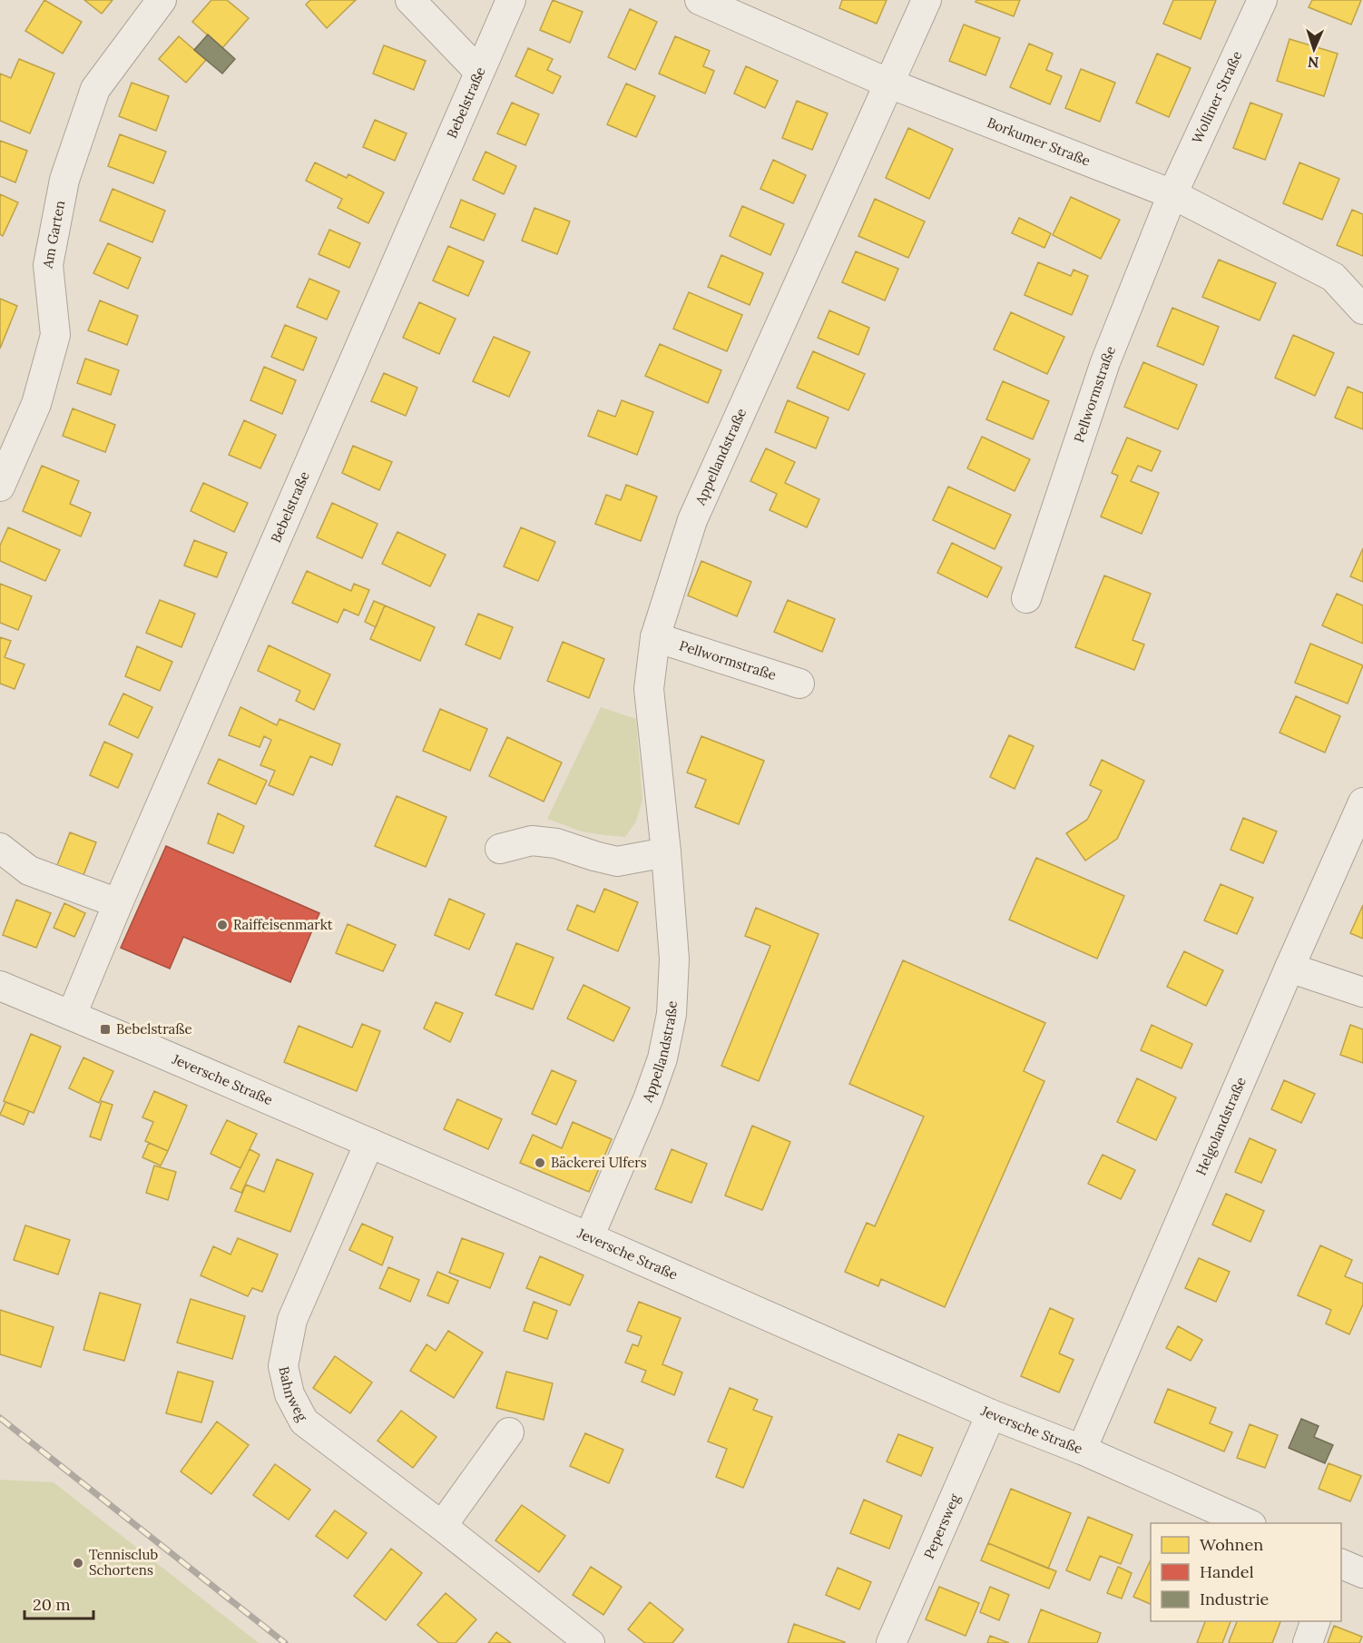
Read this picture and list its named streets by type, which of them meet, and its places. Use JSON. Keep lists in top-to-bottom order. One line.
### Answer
{"streets":{"street":["Wolliner Straße","Bebelstraße","Borkumer Straße","Am Garten","Pellwormstraße","Appellandstraße","Jeversche Straße","Helgolandstraße","Bahnweg","Pepersweg"]},"crossings":[["Wolliner Straße","Borkumer Straße"],["Wolliner Straße","Pellwormstraße"],["Bebelstraße","Jeversche Straße"],["Borkumer Straße","Pellwormstraße"],["Borkumer Straße","Appellandstraße"],["Pellwormstraße","Appellandstraße"],["Appellandstraße","Jeversche Straße"],["Jeversche Straße","Helgolandstraße"],["Jeversche Straße","Bahnweg"],["Jeversche Straße","Pepersweg"]],"places":{"other":["Raiffeisenmarkt","Bäckerei Ulfers","Tennisclub Schortens"],"transit":["Bebelstraße"]},"legend":["Wohnen","Handel","Industrie"],"scale_bar":"20 m","north":"bottom"}
